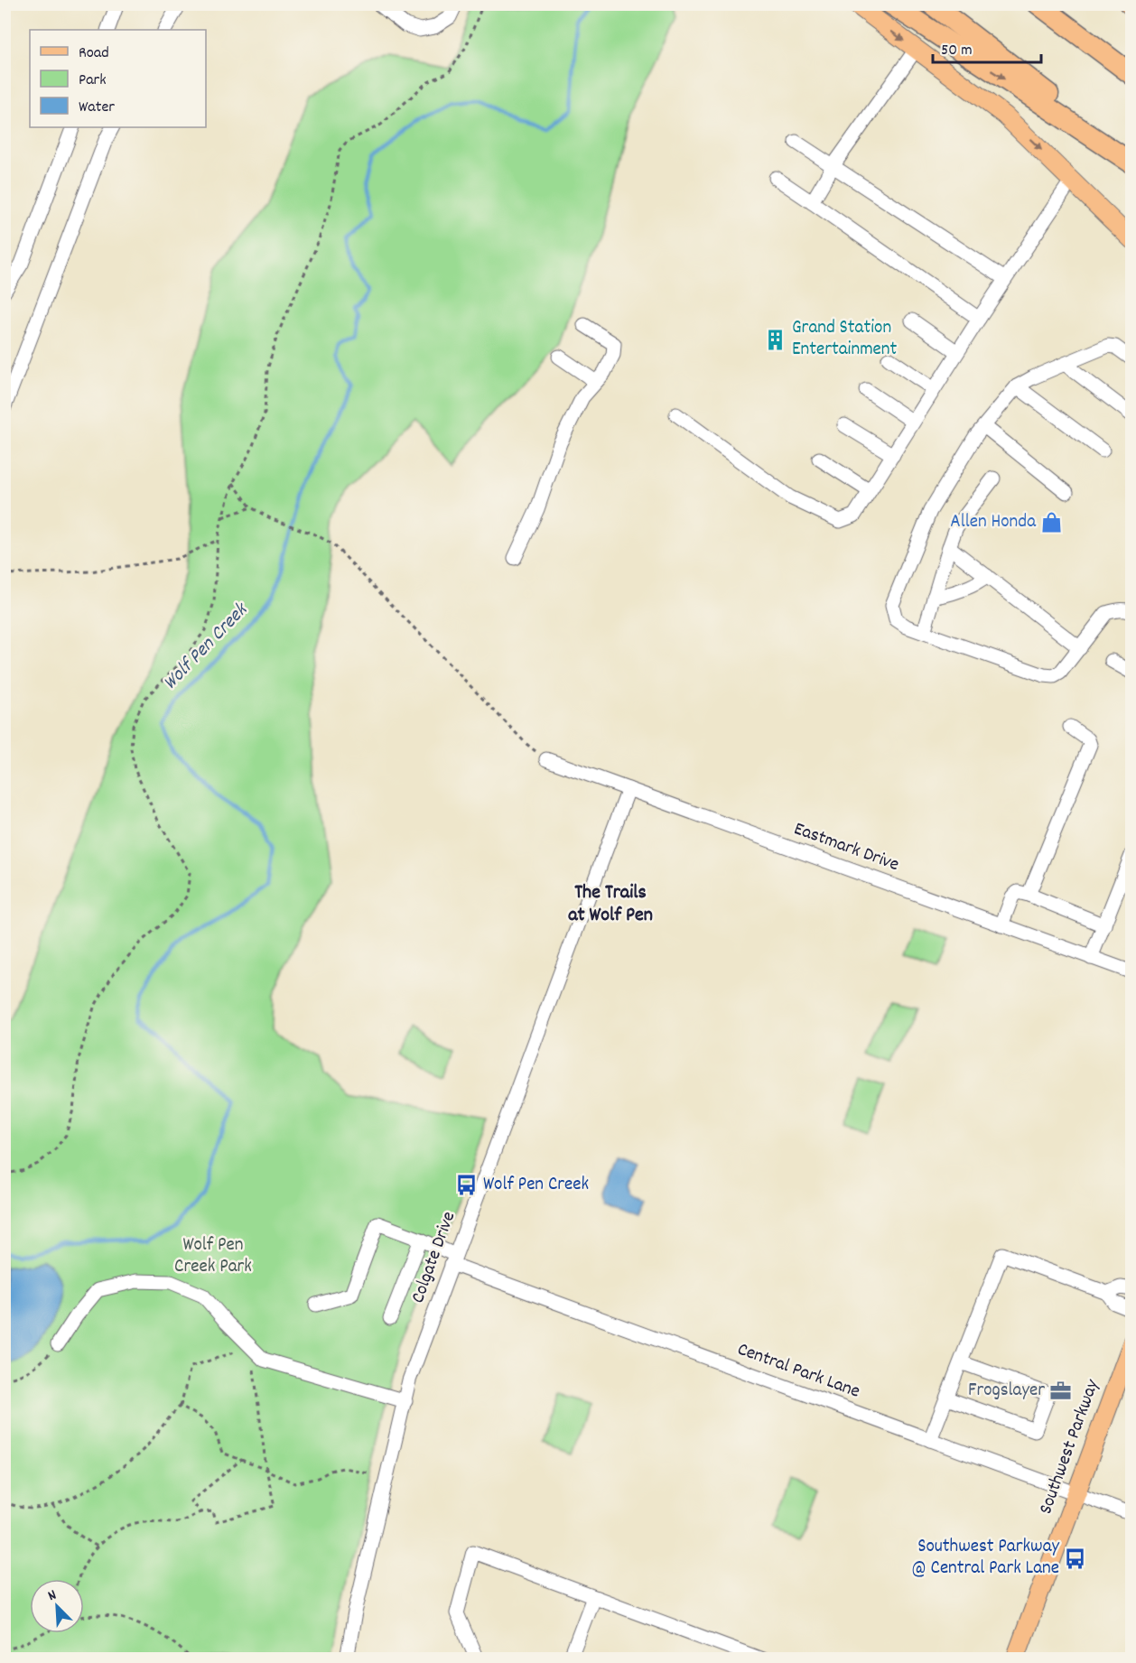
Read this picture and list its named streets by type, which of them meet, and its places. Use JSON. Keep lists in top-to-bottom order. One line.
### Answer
{"streets":{"main road":["Southwest Parkway"],"street":["Eastmark Drive","Colgate Drive","Central Park Lane"]},"crossings":[["Eastmark Drive","Colgate Drive"],["Colgate Drive","Central Park Lane"],["Central Park Lane","Southwest Parkway"]],"districts":["The Trails at Wolf Pen"],"water":["Wolf Pen Creek"],"parks":["Wolf Pen Creek Park"],"places":{"building":["Grand Station Entertainment"],"shop":["Allen Honda"],"bus stop":["Wolf Pen Creek","Southwest Parkway @ Central Park Lane"],"office":["Frogslayer"]},"legend":["Road","Park","Water"],"scale_bar":"50 m","north":"top left"}
